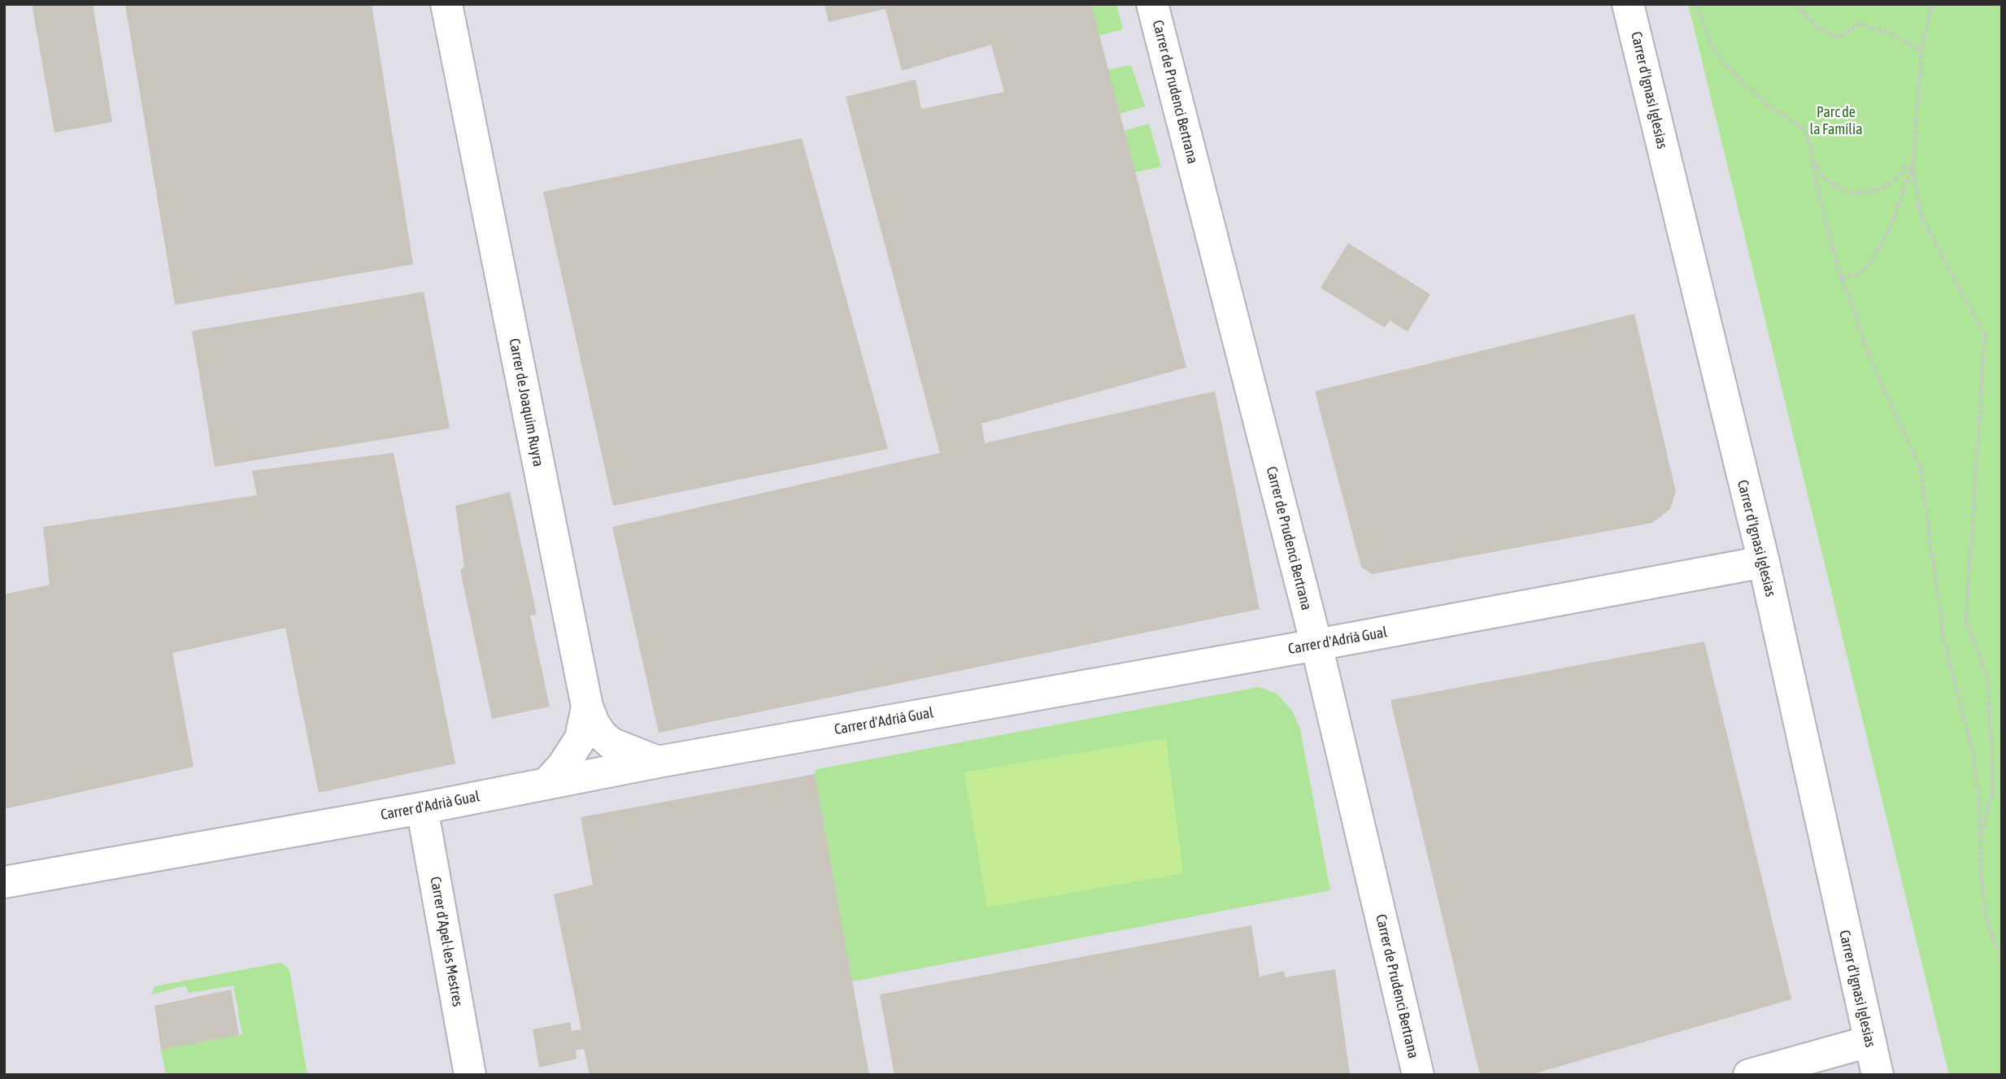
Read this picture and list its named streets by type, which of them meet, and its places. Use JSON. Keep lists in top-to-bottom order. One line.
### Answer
{"streets":{"street":["Carrer d'Ignasi Iglesias","Carrer de Prudenci Bertrana","Carrer de Joaquim Ruyra","Carrer d'Adrià Gual","Carrer d'Apel·les Mestres"]},"crossings":[["Carrer d'Ignasi Iglesias","Carrer d'Adrià Gual"],["Carrer de Prudenci Bertrana","Carrer d'Adrià Gual"],["Carrer de Joaquim Ruyra","Carrer d'Adrià Gual"],["Carrer d'Adrià Gual","Carrer d'Apel·les Mestres"]],"parks":["Parc de la Família"]}
